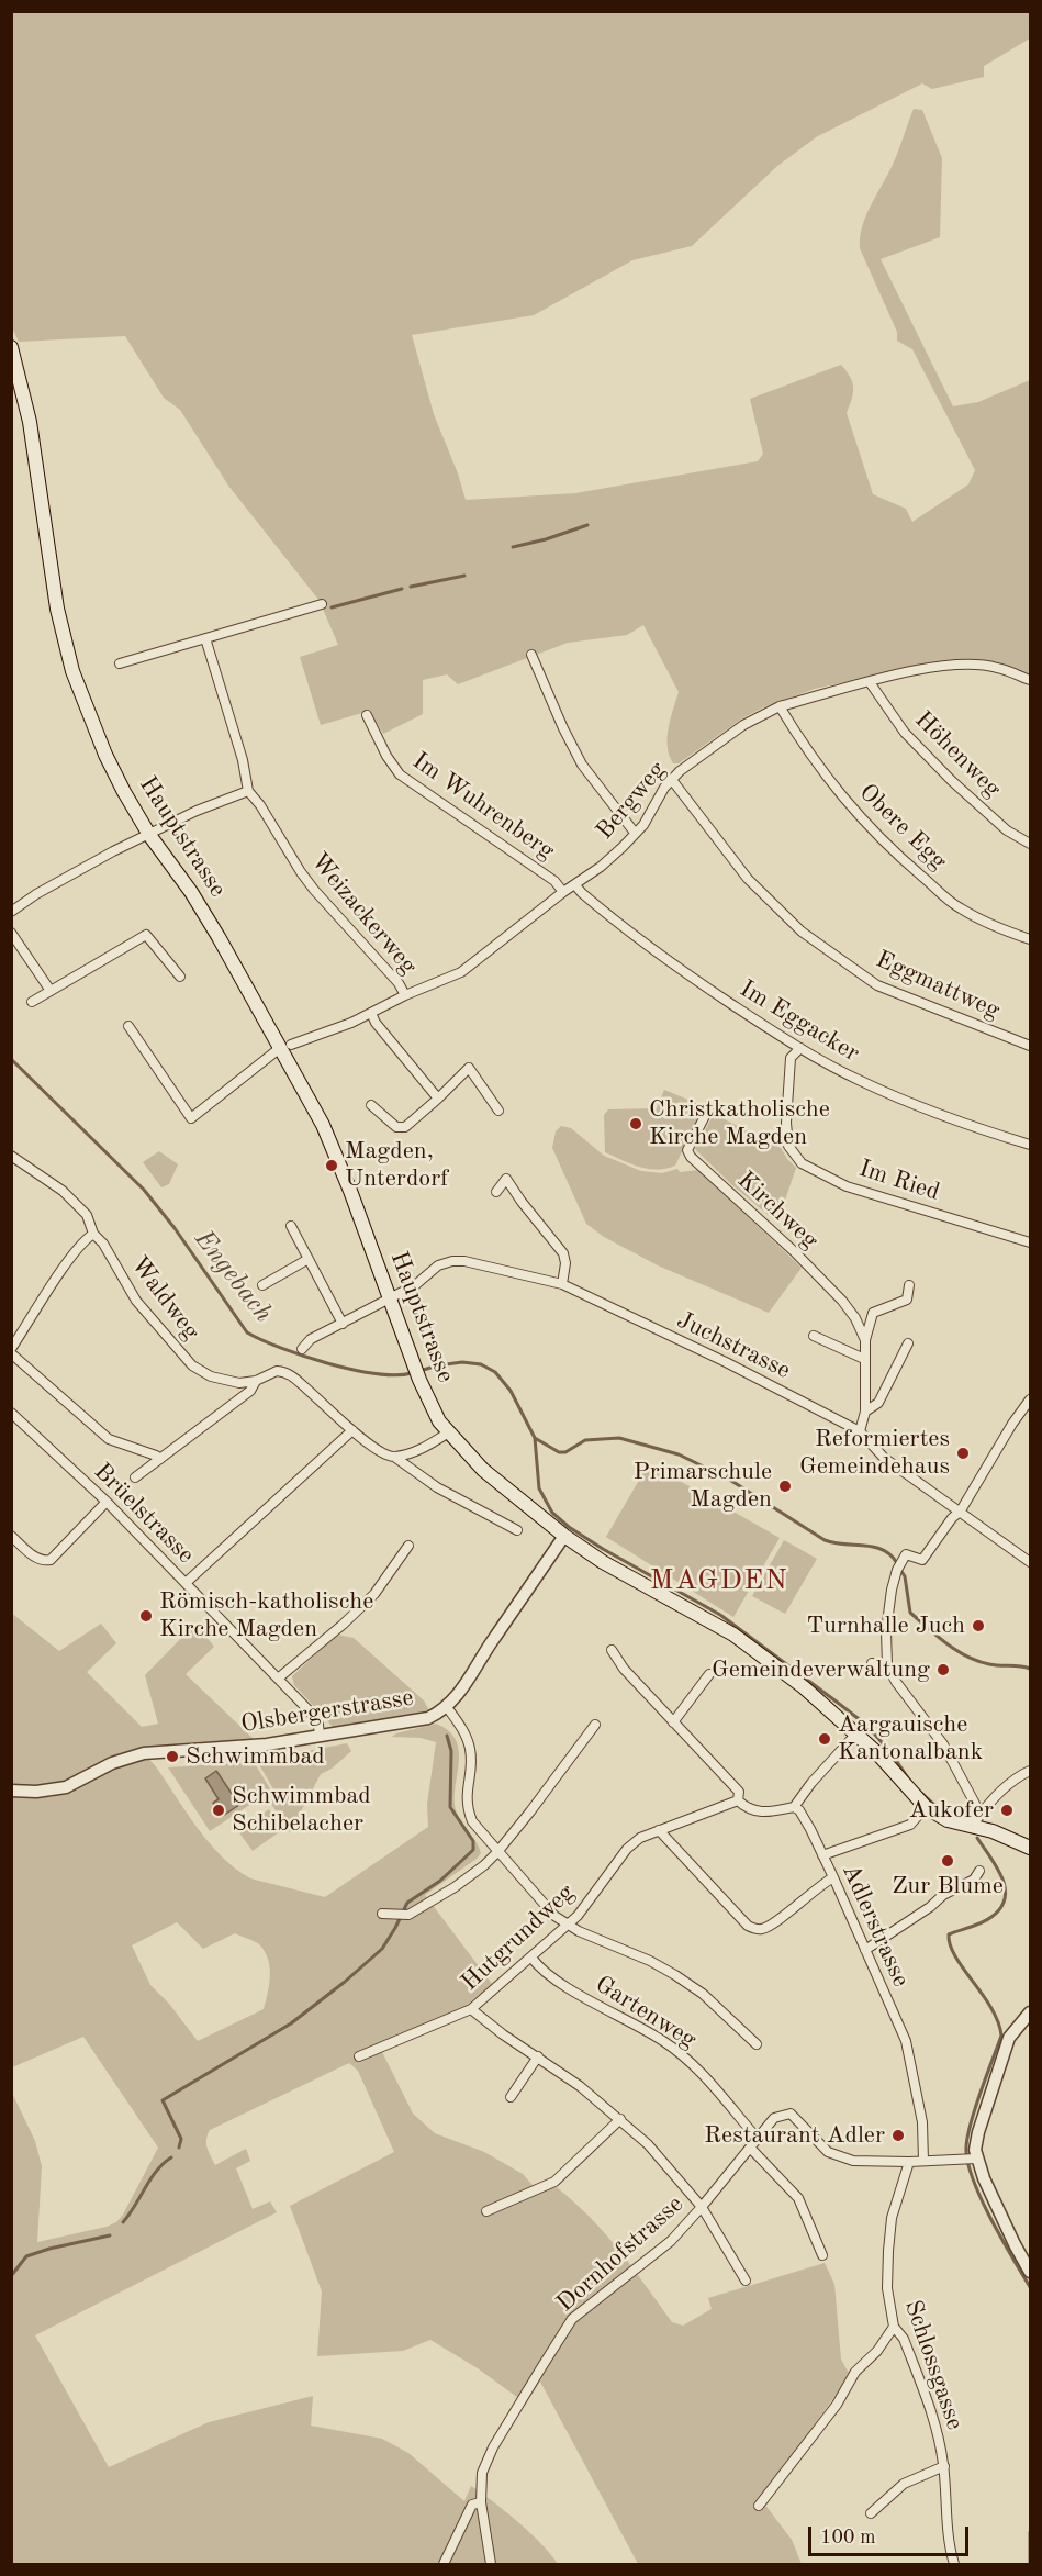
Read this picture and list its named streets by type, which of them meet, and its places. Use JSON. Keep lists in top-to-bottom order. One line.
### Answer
{"streets":{"main road":["Hauptstrasse"],"street":["Höhenweg","Bergweg","Im Wuhrenberg","Obere Egg","Weizackerweg","Eggmattweg","Im Eggacker","Im Ried","Kirchweg","Waldweg","Juchstrasse","Brüelstrasse","Olsbergerstrasse","Adlerstrasse","Hutgrundweg","Gartenweg","Dornhofstrasse","Schlossgasse"]},"crossings":[["Höhenweg","Bergweg"],["Bergweg","Im Wuhrenberg"],["Bergweg","Obere Egg"],["Bergweg","Hauptstrasse"],["Bergweg","Weizackerweg"],["Bergweg","Eggmattweg"],["Bergweg","Im Eggacker"],["Hauptstrasse","Juchstrasse"],["Hauptstrasse","Olsbergerstrasse"],["Im Eggacker","Im Ried"],["Kirchweg","Juchstrasse"],["Brüelstrasse","Olsbergerstrasse"],["Adlerstrasse","Dornhofstrasse"],["Hutgrundweg","Gartenweg"],["Gartenweg","Dornhofstrasse"],["Dornhofstrasse","Schlossgasse"]],"districts":["MAGDEN"],"water":["Engebach"],"places":["Christkatholische Kirche Magden","Magden, Unterdorf","Reformiertes Gemeindehaus","Primarschule Magden","Römisch-katholische Kirche Magden","Turnhalle Juch","Gemeindeverwaltung","Aargauische Kantonalbank","Schwimmbad","Schwimmbad Schibelacher","Aukofer","Zur Blume","Restaurant Adler"],"scale_bar":"100 m"}
